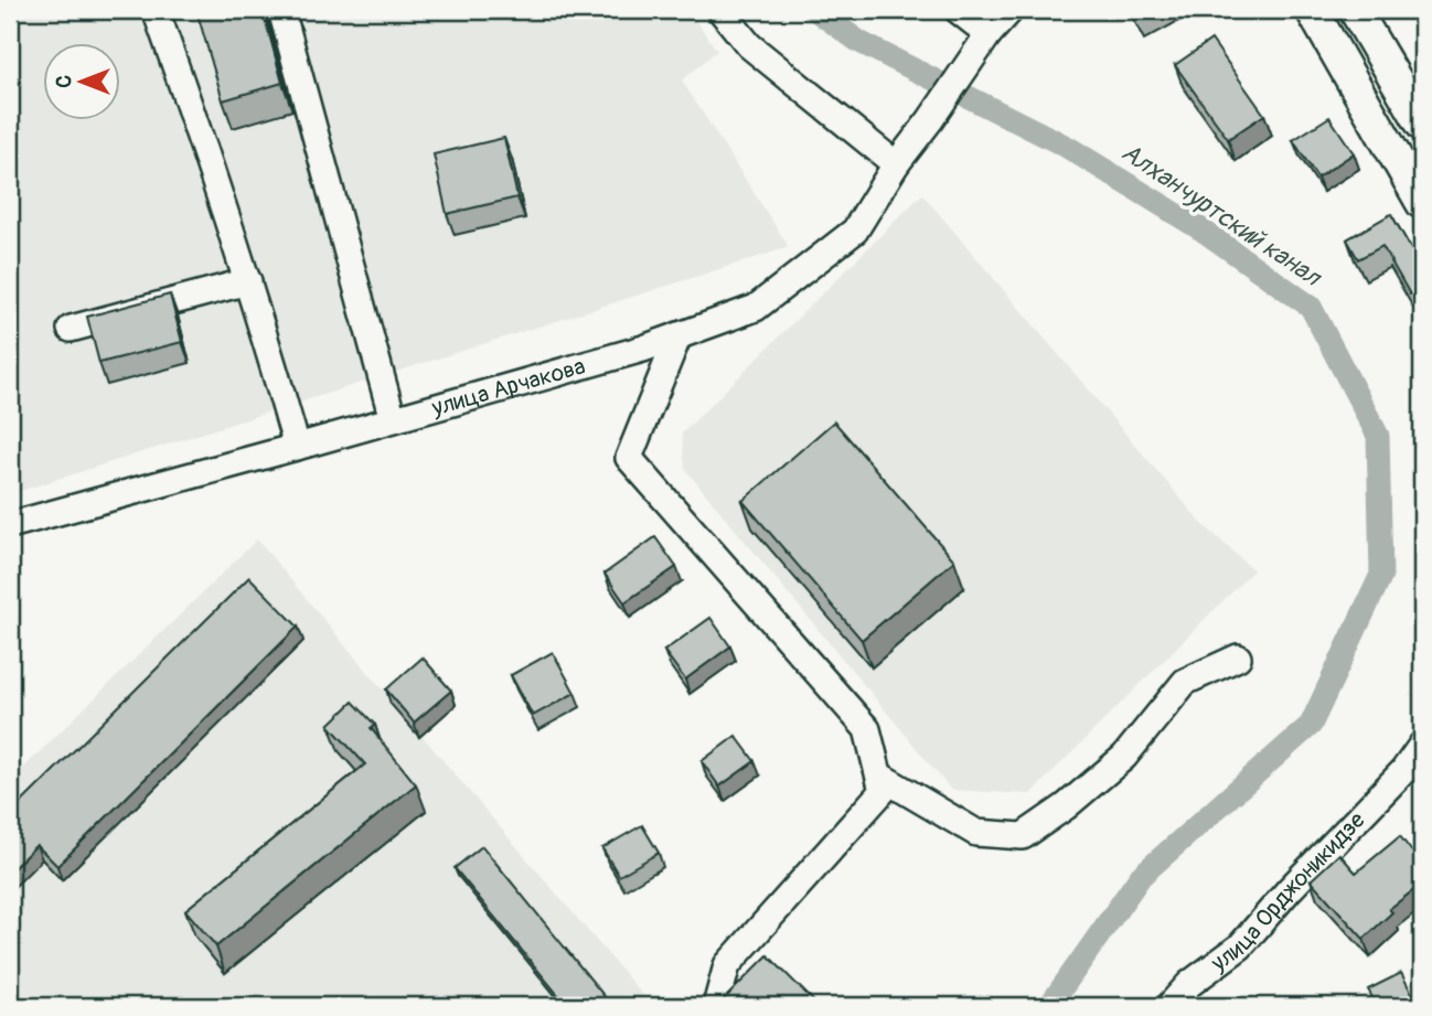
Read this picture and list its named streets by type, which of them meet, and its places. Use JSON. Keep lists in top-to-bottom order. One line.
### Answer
{"streets":{"street":["улица Арчакова","улица Орджоникидзе"]},"water":["Алханчуртский канал"],"north":"left"}
